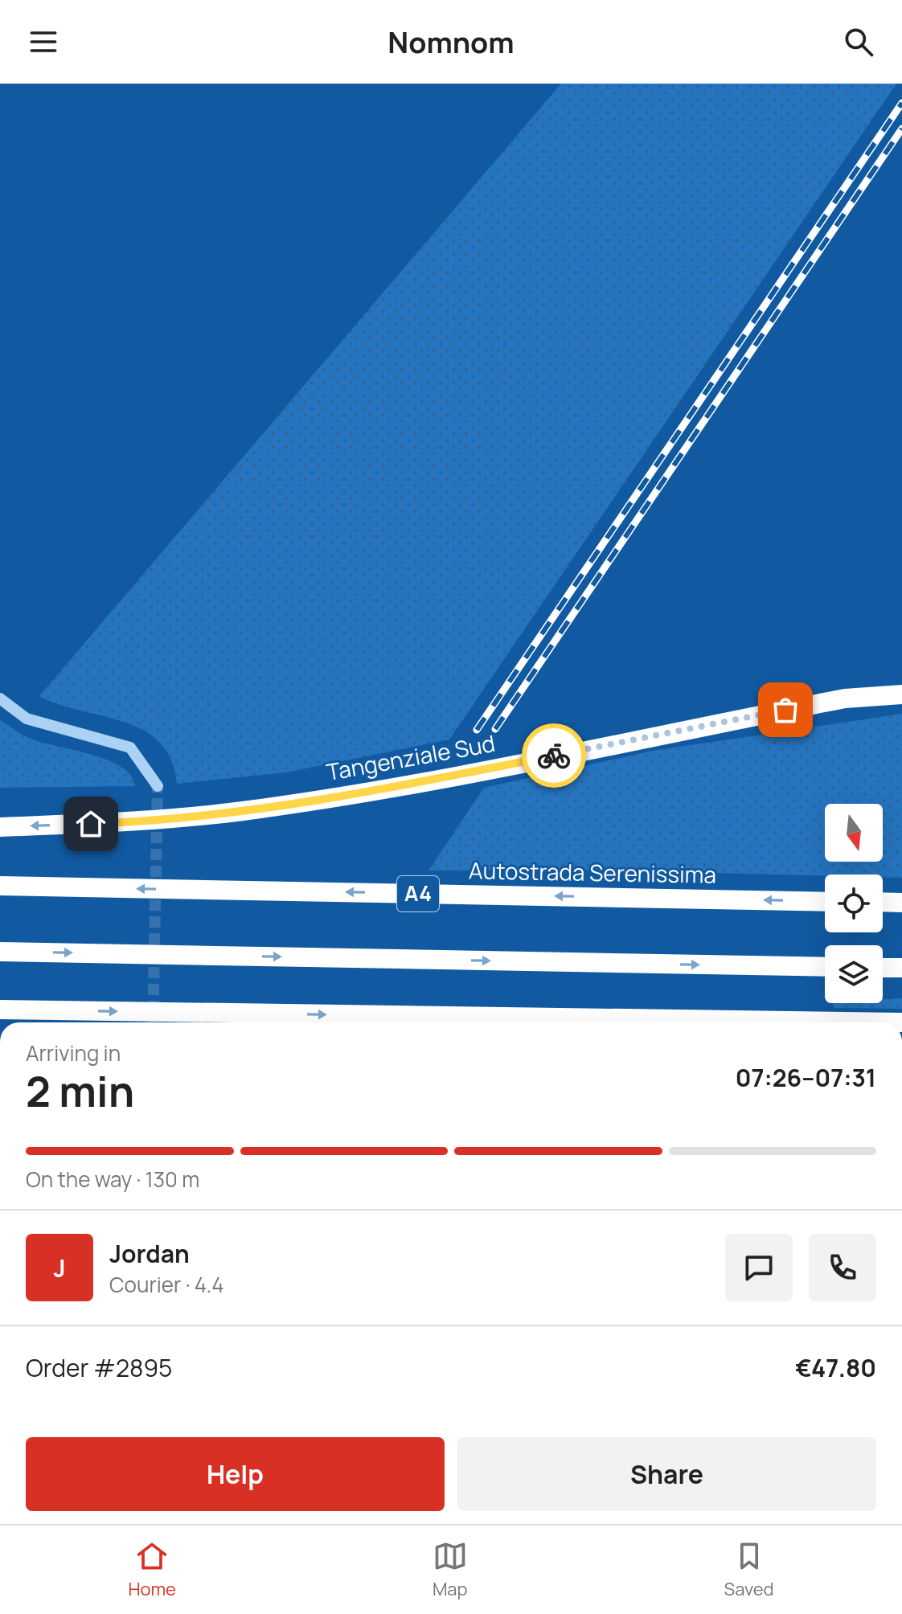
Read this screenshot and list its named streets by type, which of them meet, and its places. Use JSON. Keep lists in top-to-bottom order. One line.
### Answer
{"streets":{"highway":["Tangenziale Sud","Autostrada Serenissima","A4"]},"north":"bottom","page":{"header":"Nomnom","heading":["2 min","Arriving in","07:26–07:31"],"panel":["Jordan","Courier · 4.4","Order #2895","€47.80"],"bar":"On the way · 130 m","round":"J","buttons":["Help","Share"],"tabs":["Home","Map","Saved"]}}
